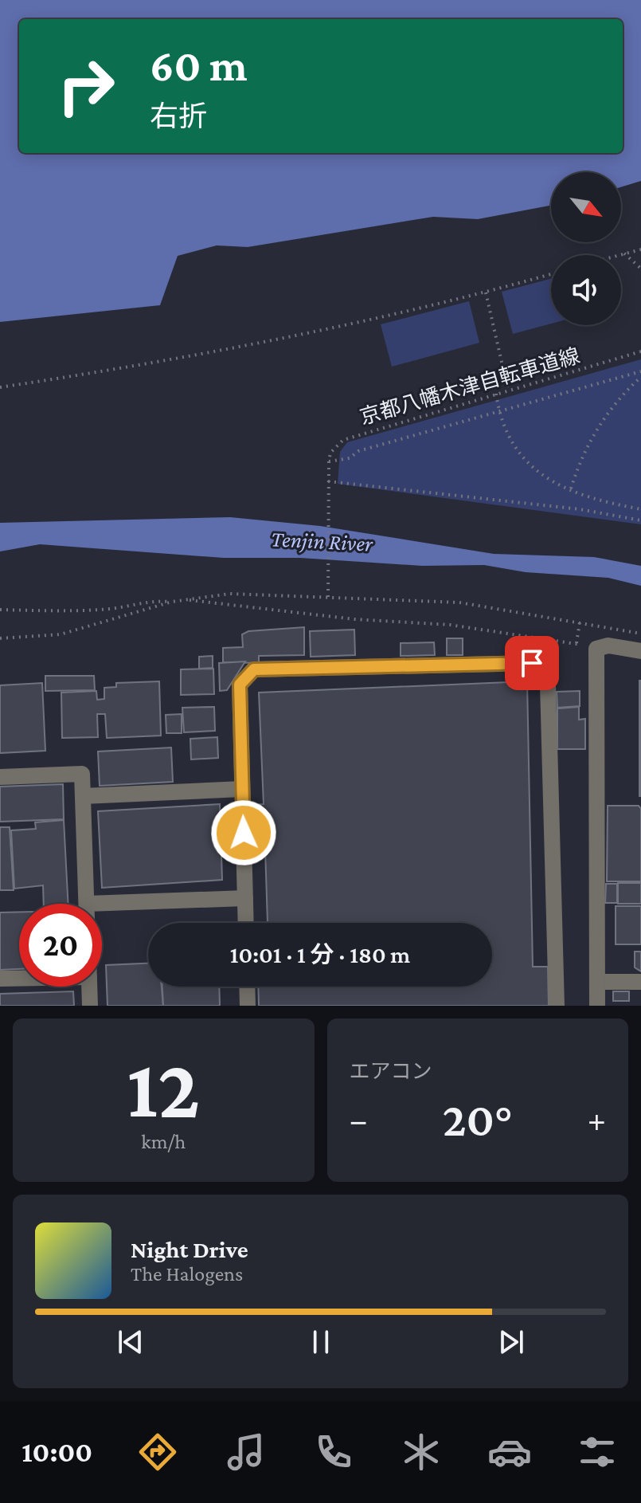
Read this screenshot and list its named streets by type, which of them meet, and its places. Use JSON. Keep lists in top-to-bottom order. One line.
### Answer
{"streets":{"path":["京都八幡木津自転車道線"]},"water":["Tenjin River"],"north":"bottom right","page":{"turn":["60 m","右折"],"limit":"20","trip":"10:01 · 1 分 · 180 m","tile":[["12","km/h"],"エアコン"],"heat":["−","20°","+"],"song":["Night Drive","The Halogens"],"tabs":"10:00"}}
